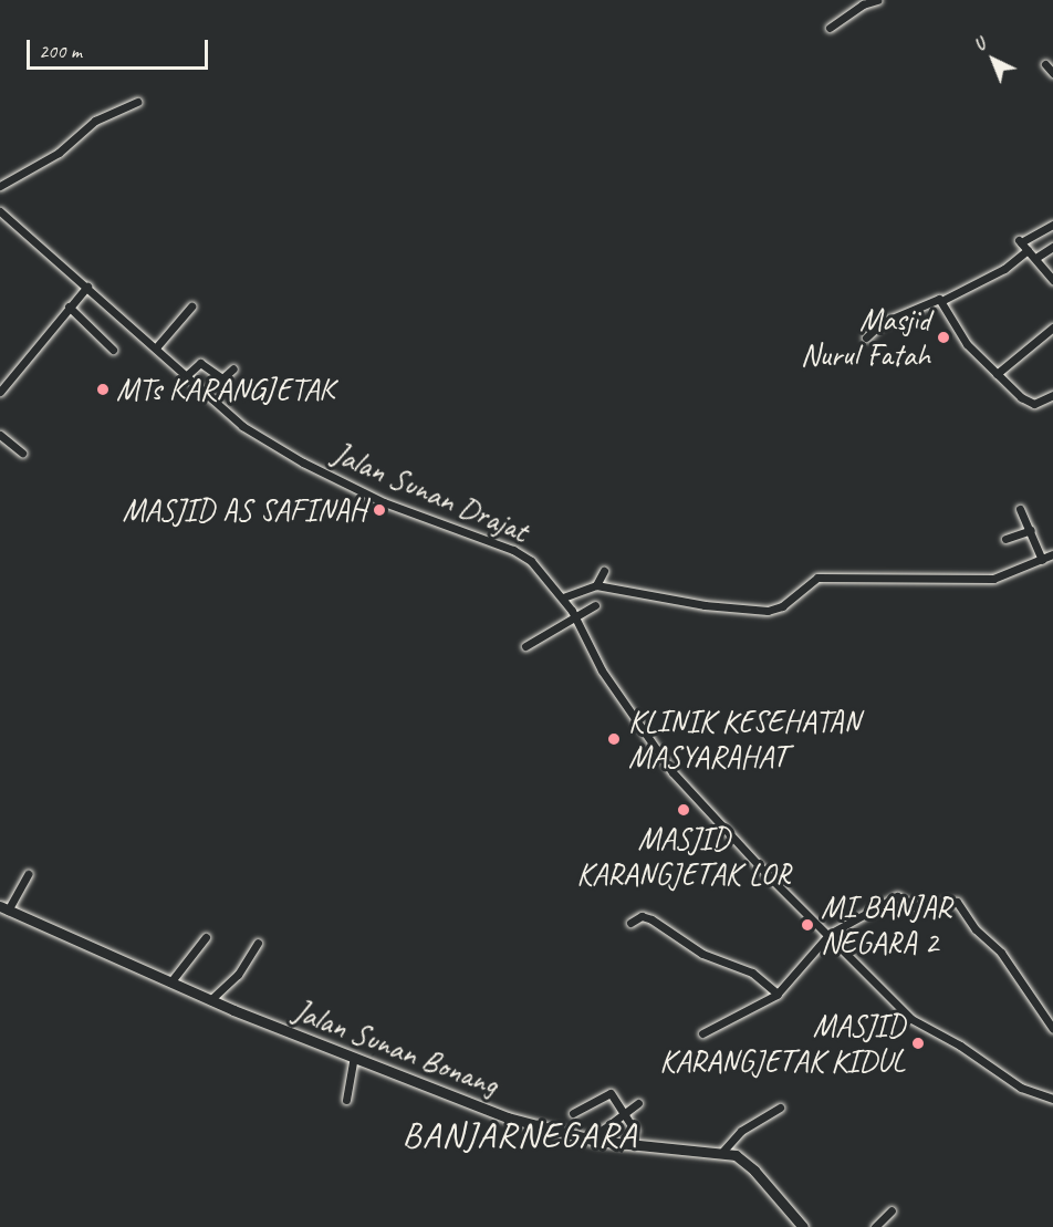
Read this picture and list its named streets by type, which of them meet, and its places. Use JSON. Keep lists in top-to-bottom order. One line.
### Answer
{"streets":{"street":["Jalan Sunan Drajat","Jalan Sunan Bonang"]},"districts":["BANJARNEGARA"],"places":["Masjid Nurul Fatah","MTs KARANGJETAK","MASJID AS SAFINAH","KLINIK KESEHATAN MASYARAHAT","MASJID KARANGJETAK LOR","MI BANJAR NEGARA 2","MASJID KARANGJETAK KIDUL"],"scale_bar":"200 m","north":"top left"}
